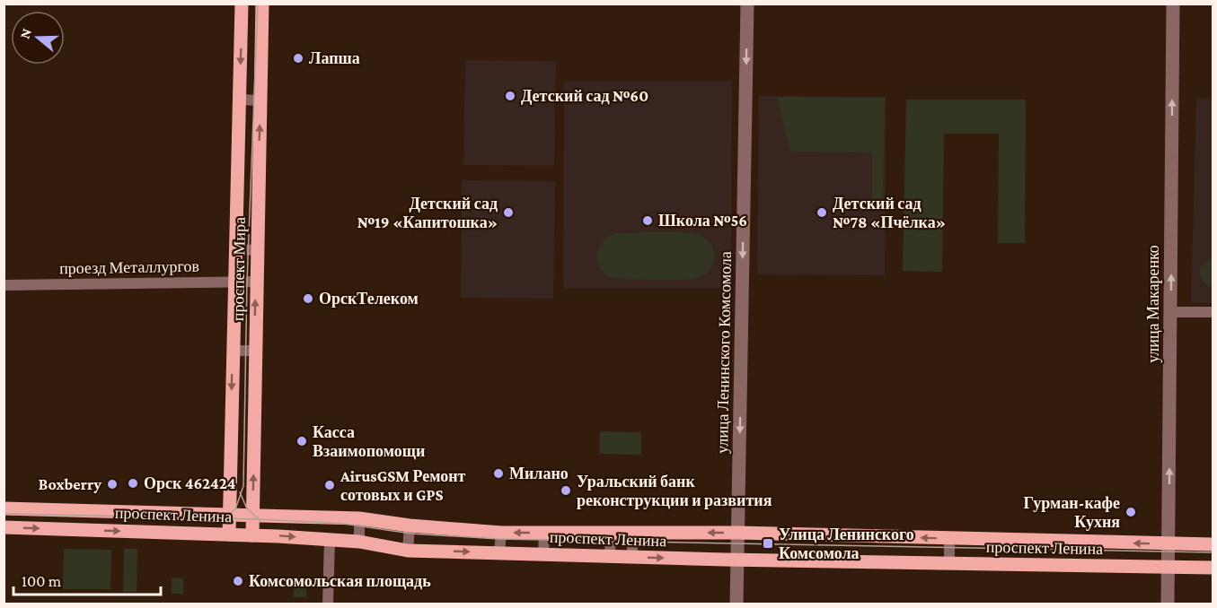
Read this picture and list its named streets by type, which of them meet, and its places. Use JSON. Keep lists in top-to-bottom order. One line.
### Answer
{"streets":{"main road":["проспект Мира","проспект Ленина"],"street":["проезд Металлургов","улица Макаренко","улица Ленинского Комсомола"]},"crossings":[["проезд Металлургов","проспект Мира"],["проспект Мира","проспект Ленина"],["улица Макаренко","проспект Ленина"],["улица Ленинского Комсомола","проспект Ленина"]],"one_way":["улица Макаренко","улица Ленинского Комсомола"],"places":{"other":["Лапша","Детский сад №60","Детский сад №19 «Капитошка»","Детский сад №78 «Пчёлка»","Школа №56","ОрскТелеком","Касса Взаимопомощи","Милано","Орск 462424","Boxberry","AirusGSM Ремонт сотовых и GPS","Уральский банк реконструкции и развития","Гурман-кафе Кухня","Комсомольская площадь"],"transit":["Улица Ленинского Комсомола"]},"scale_bar":"100 m","north":"left"}
